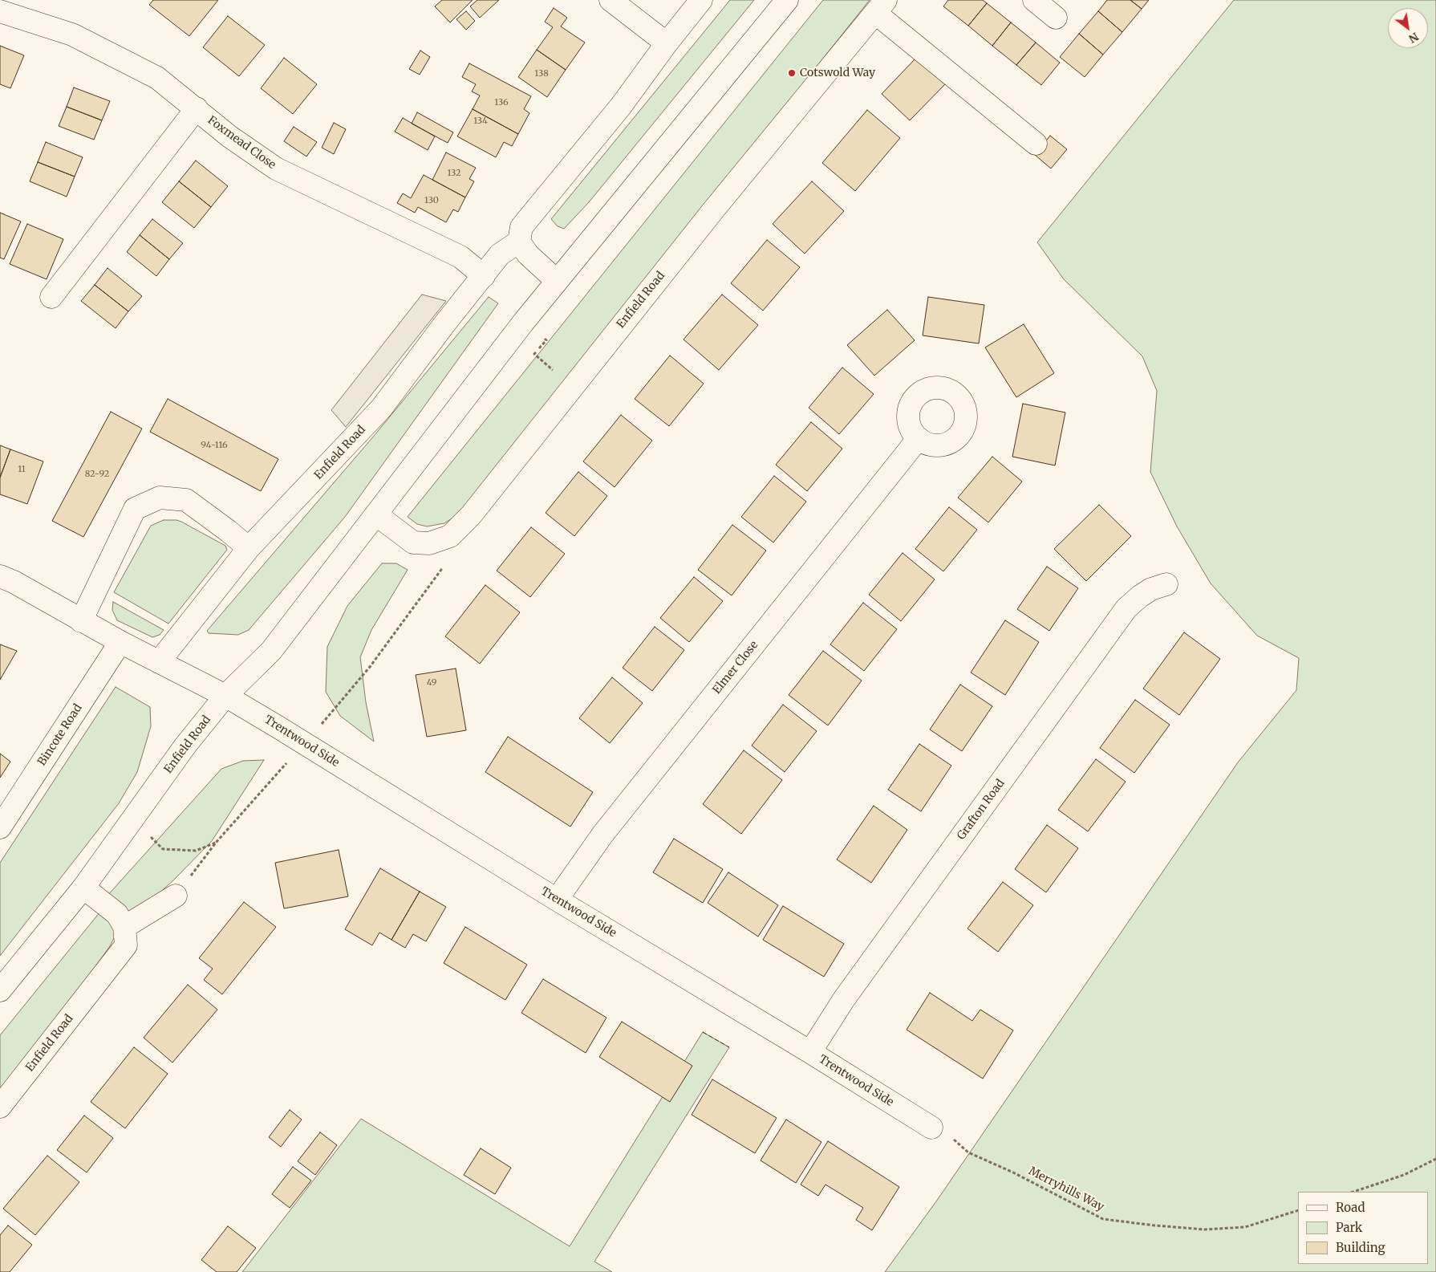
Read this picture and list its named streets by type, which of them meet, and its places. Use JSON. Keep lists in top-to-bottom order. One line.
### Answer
{"streets":{"street":["Foxmead Close","Enfield Road","Elmer Close","Bincote Road","Trentwood Side","Grafton Road"],"path":["Merryhills Way"]},"crossings":[["Foxmead Close","Enfield Road"],["Enfield Road","Trentwood Side"],["Elmer Close","Trentwood Side"],["Trentwood Side","Grafton Road"],["Trentwood Side","Merryhills Way"]],"places":["Cotswold Way"],"house_numbers":["138","136","134","132","130","94-116","11","82-92","49"],"legend":["Road","Park","Building"],"north":"bottom right"}
